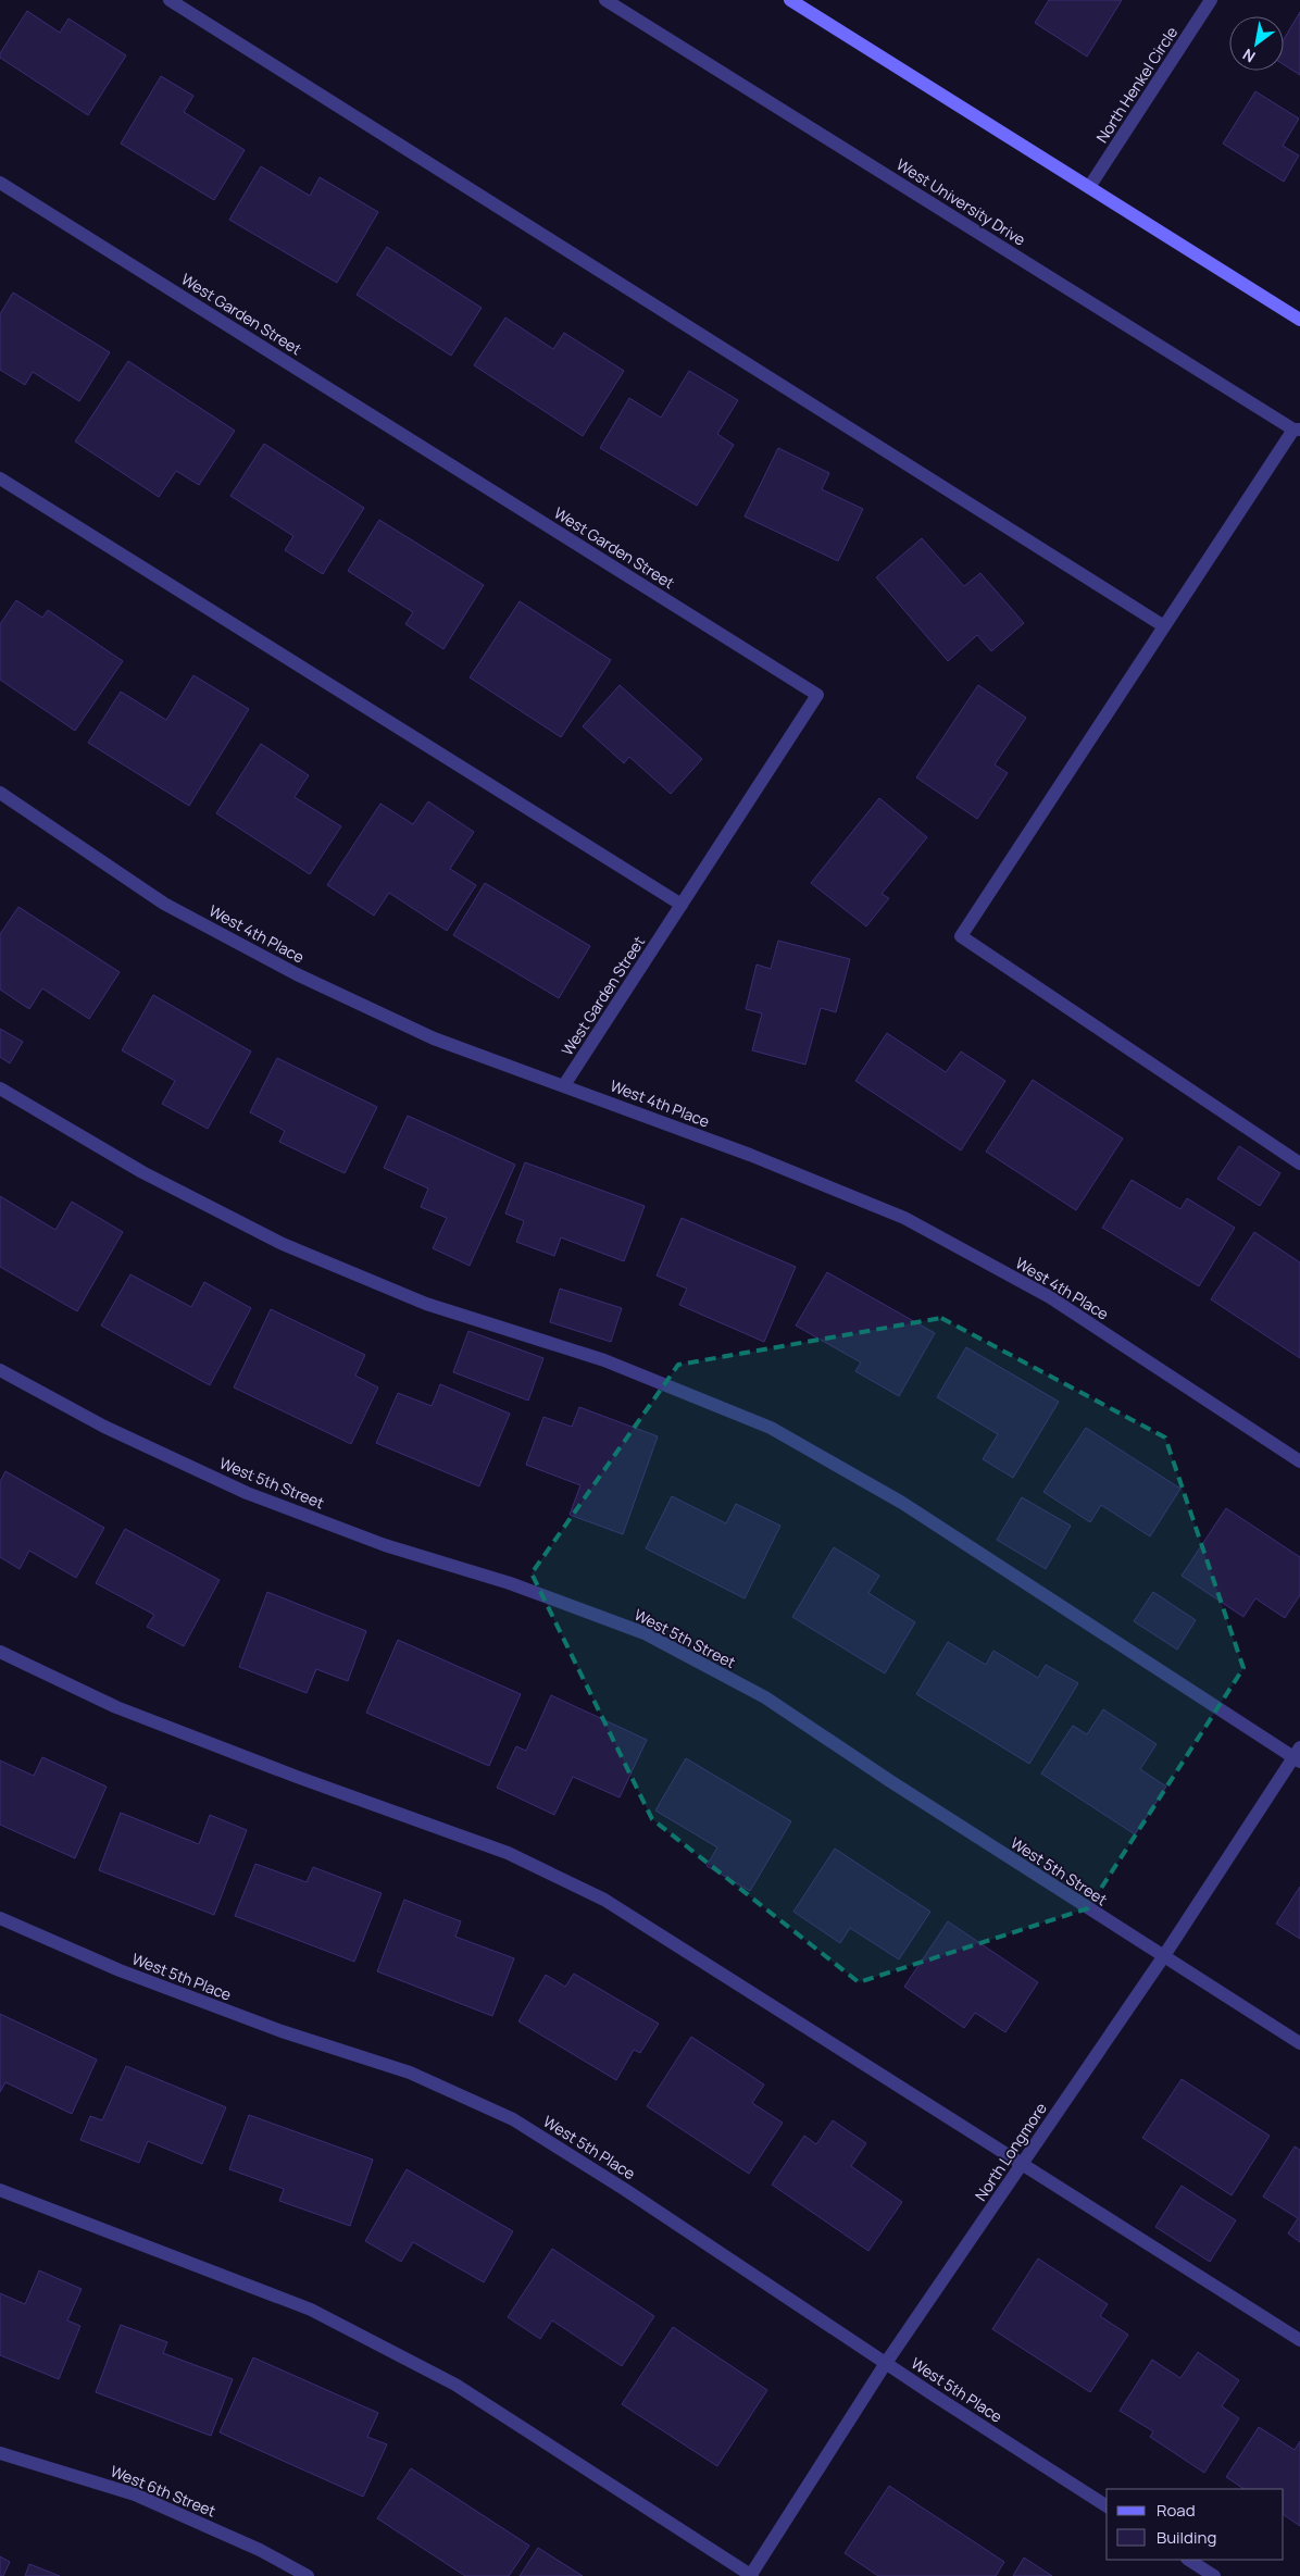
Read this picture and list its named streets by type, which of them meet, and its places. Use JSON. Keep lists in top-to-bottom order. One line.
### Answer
{"streets":{"street":["North Henkel Circle","West University Drive","West Garden Street","West 4th Place","West 5th Street","West 5th Place","North Longmore","West 6th Street"]},"crossings":[["West Garden Street","West 4th Place"],["West 5th Street","North Longmore"],["West 5th Place","North Longmore"]],"legend":["Road","Building"],"north":"bottom left"}
